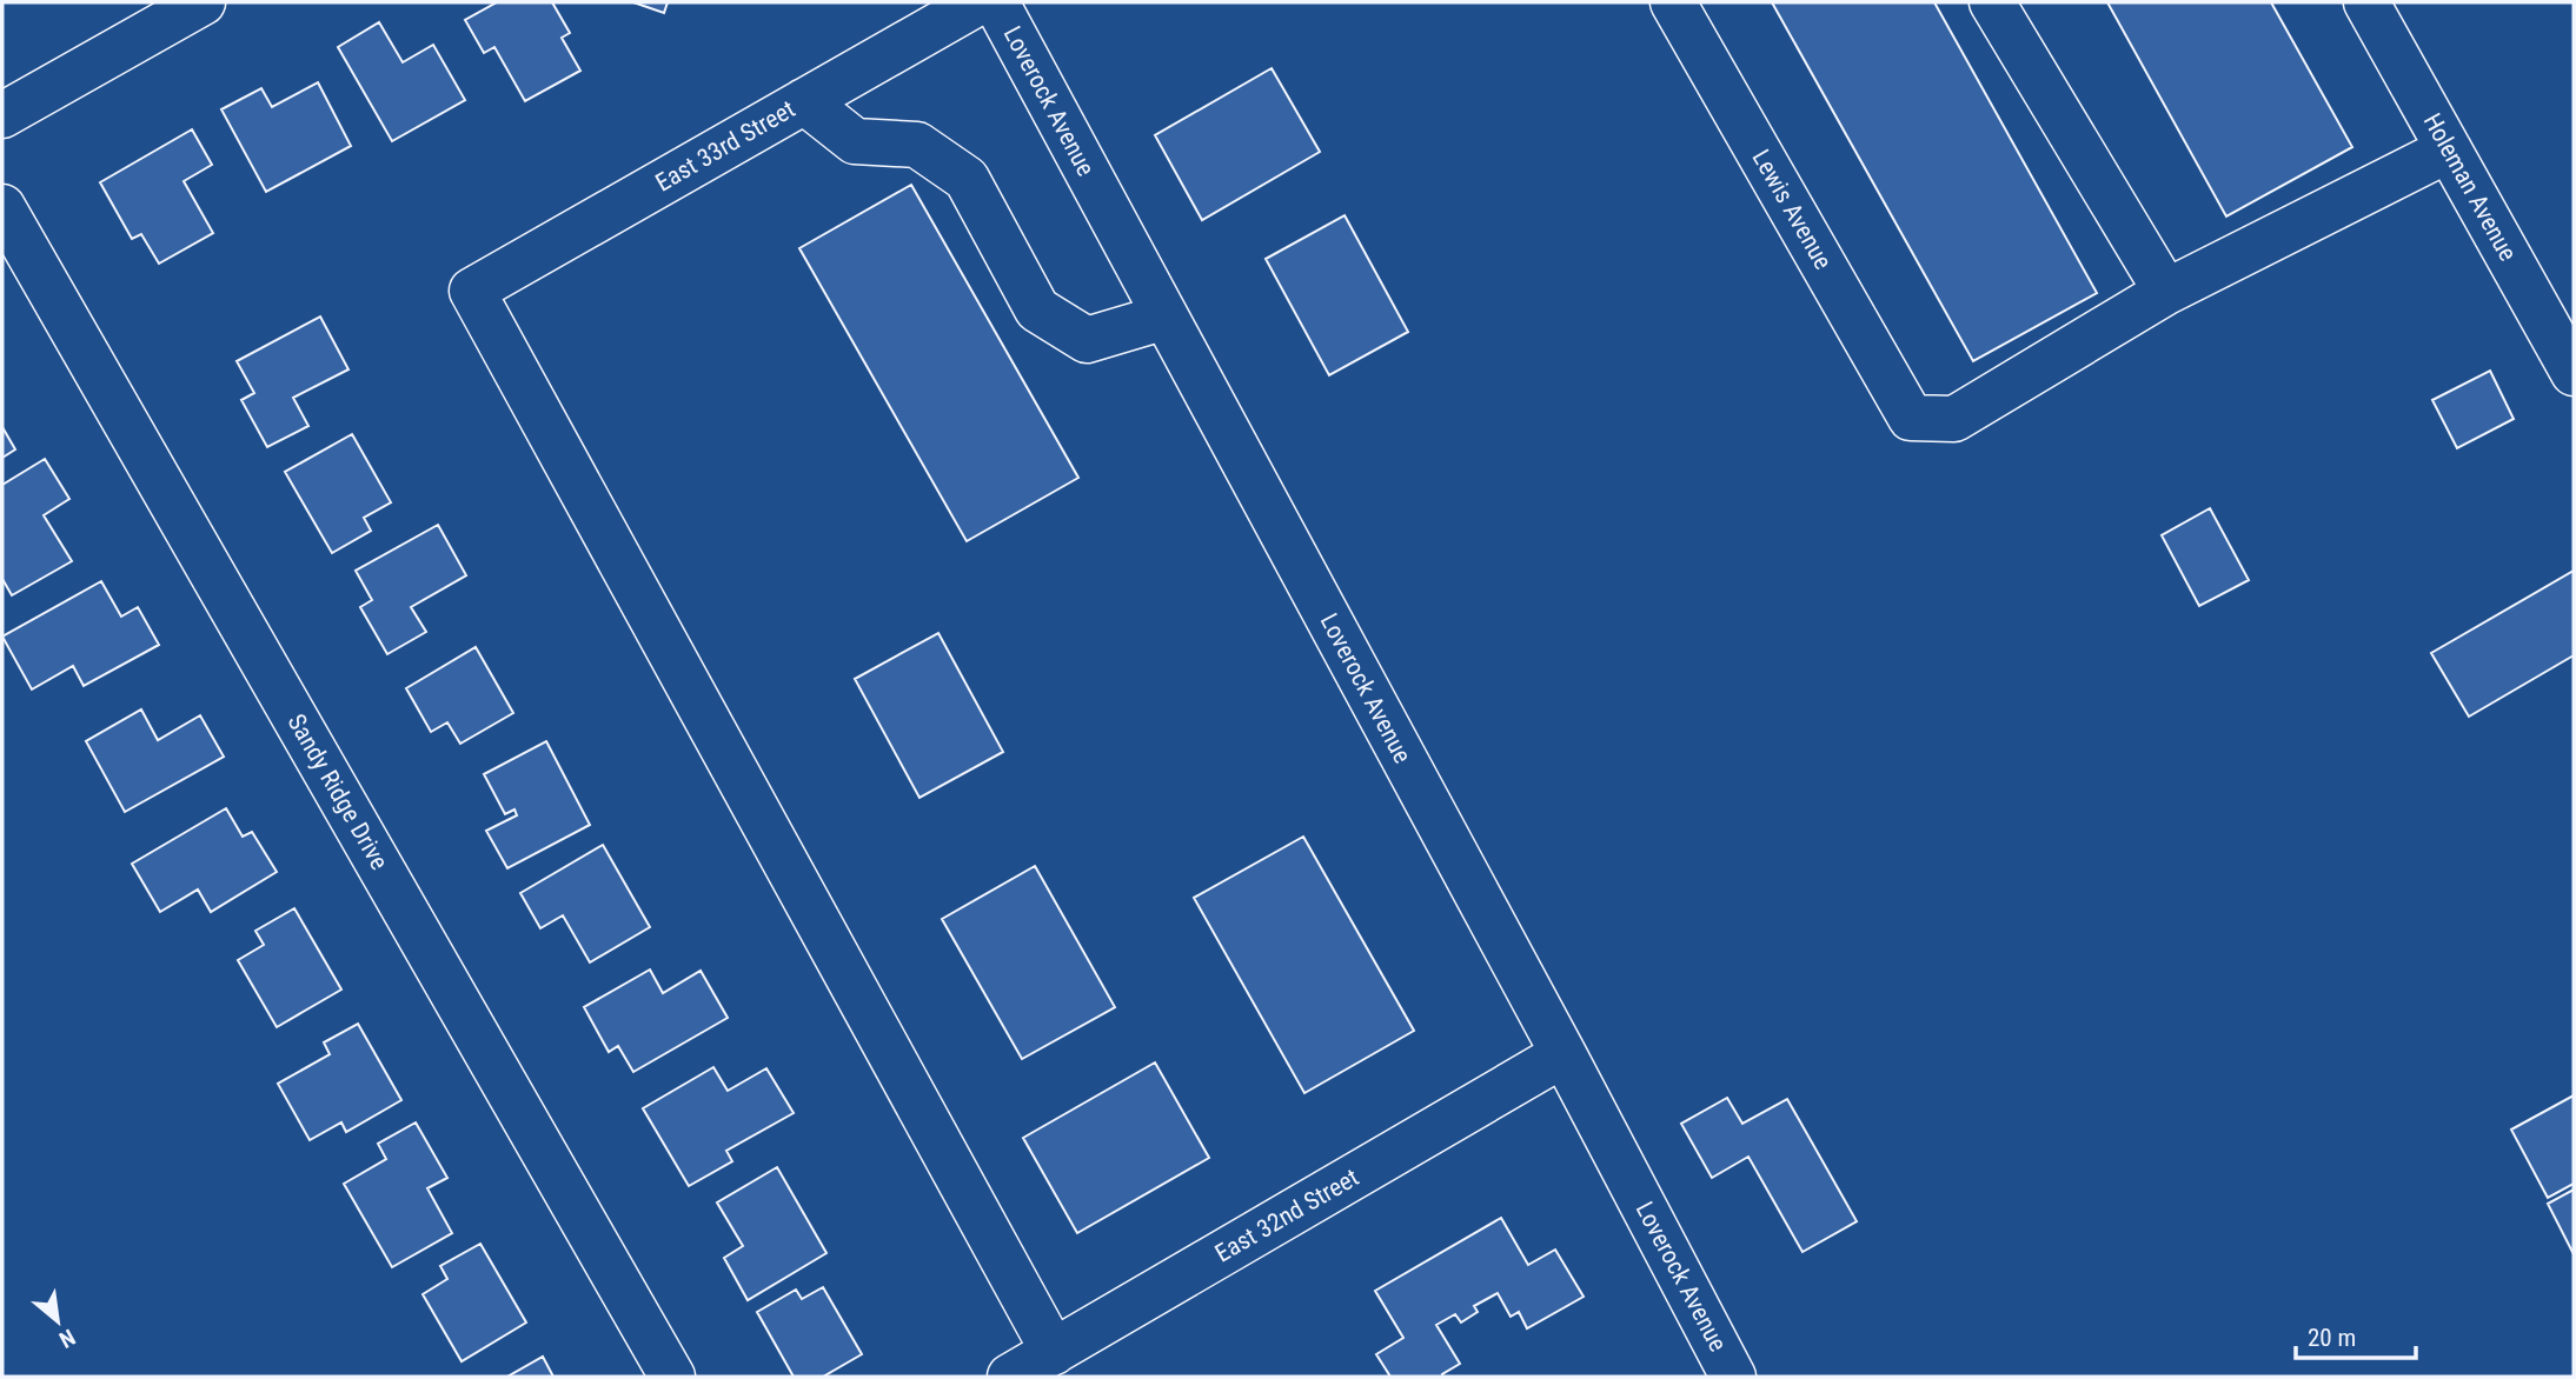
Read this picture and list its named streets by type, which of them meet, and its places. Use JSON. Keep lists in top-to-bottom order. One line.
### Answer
{"streets":{"street":["Loverock Avenue","East 33rd Street","Holeman Avenue","Lewis Avenue","Sandy Ridge Drive","East 32nd Street"]},"crossings":[["Loverock Avenue","East 32nd Street"],["East 33rd Street","East 32nd Street"]],"scale_bar":"20 m","north":"bottom right"}
